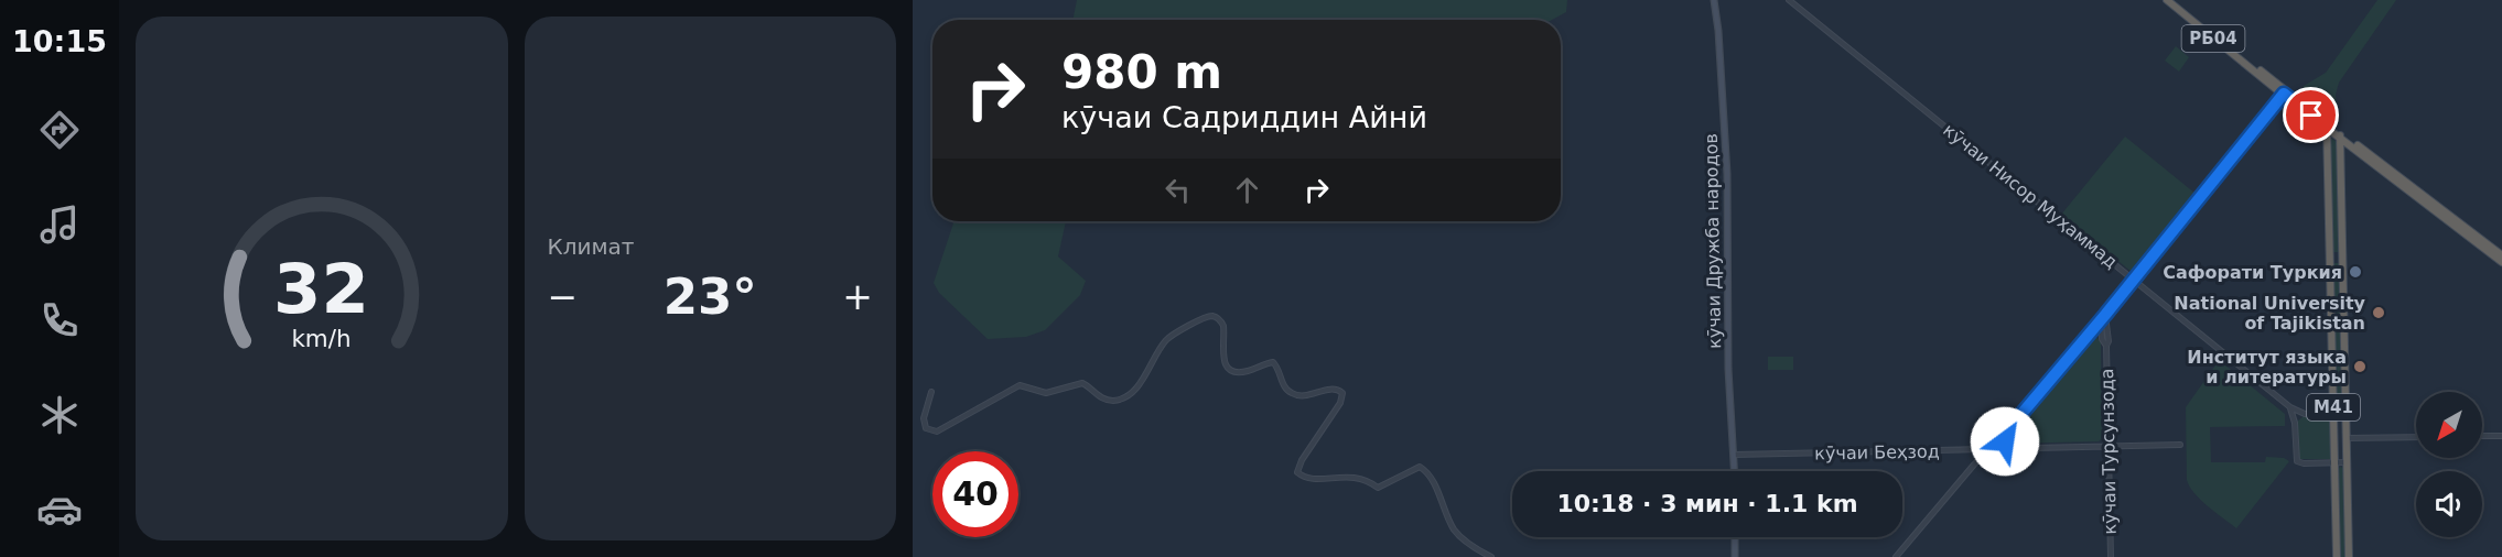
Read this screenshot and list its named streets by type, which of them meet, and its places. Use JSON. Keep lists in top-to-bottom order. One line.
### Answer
{"streets":{"highway":["РБ04","M41"],"main road":["кӯчаи Дружба народов"],"street":["кӯчаи Нисор Муҳаммад","кӯчаи Турсунзода","кӯчаи Беҳзод"]},"crossings":[["кӯчаи Нисор Муҳаммад","M41"],["кӯчаи Дружба народов","кӯчаи Беҳзод"],["кӯчаи Турсунзода","кӯчаи Беҳзод"]],"places":["Сафорати Туркия","National University of Tajikistan","Институт языка и литературы"],"north":"bottom left","page":{"tabs":"10:15","tile":"Климат","turn":["980 m","кӯчаи Садриддин Айнӣ"],"heat":["−","23°","+"],"limit":"40","trip":"10:18 · 3 мин · 1.1 km","gauge":["32","km/h"]}}
